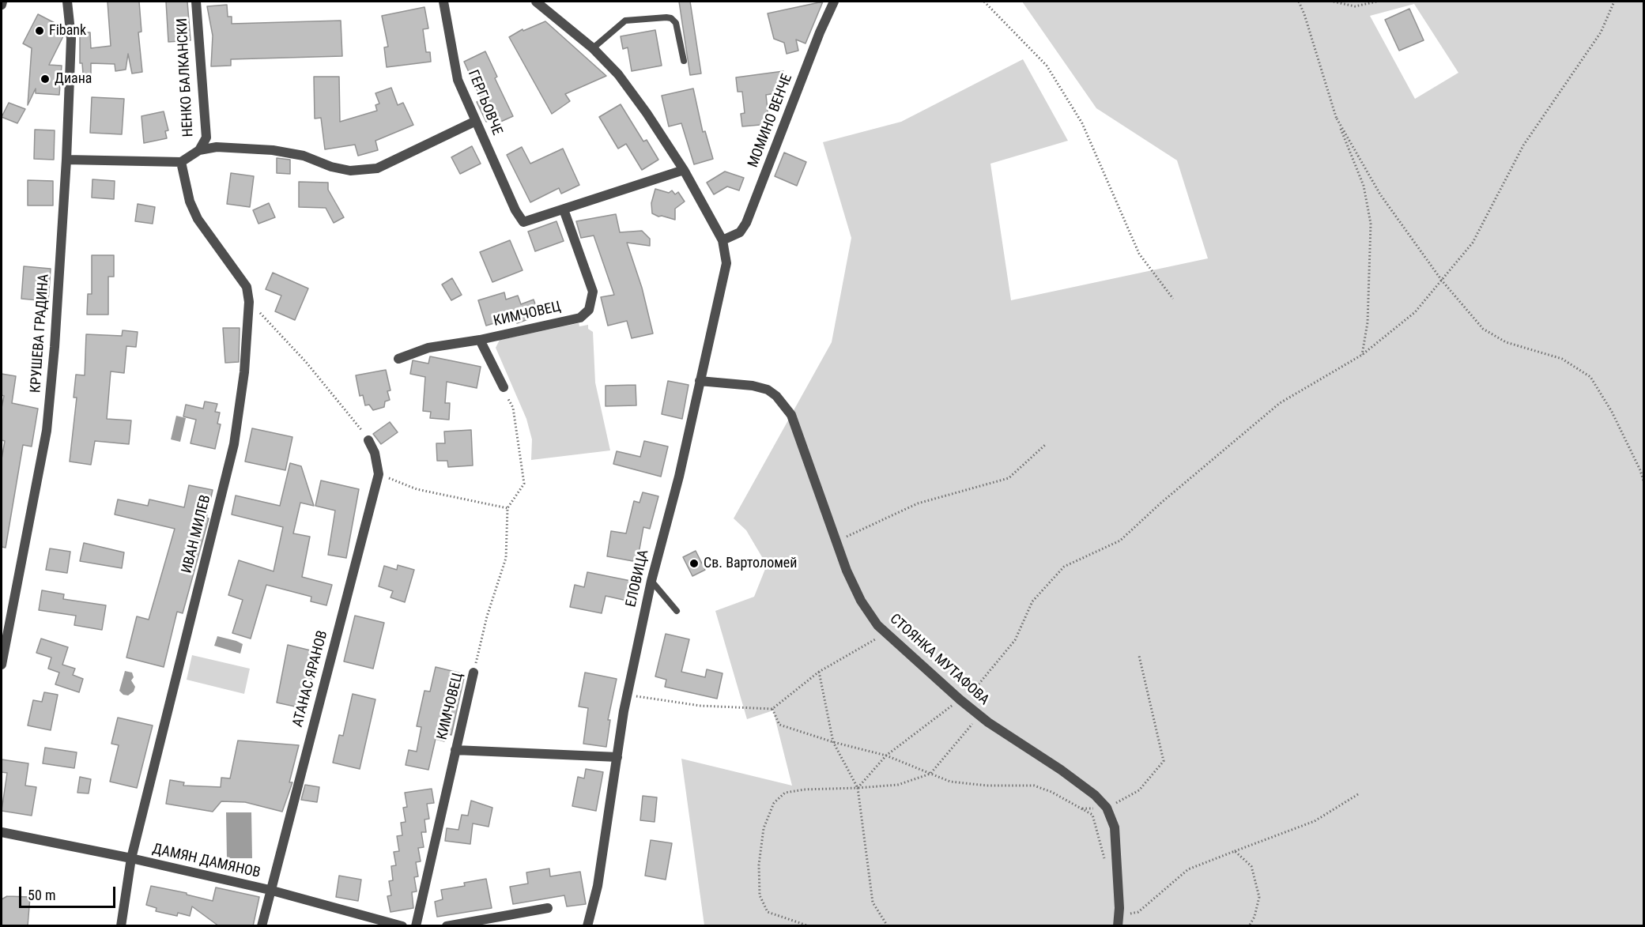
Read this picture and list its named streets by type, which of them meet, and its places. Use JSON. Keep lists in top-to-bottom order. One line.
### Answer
{"streets":{"street":["НЕНКО БАЛКАНСКИ","ГЕРГЬОВЧЕ","МОМИНО ВЕНЧЕ","КИМЧОВЕЦ","КРУШЕВА ГРАДИНА","ИВАН МИЛЕВ","ЕЛОВИЦА","СТОЯНКА МУТАФОВА","АТАНАС ЯРАНОВ","ДАМЯН ДАМЯНОВ"]},"crossings":[["ГЕРГЬОВЧЕ","КИМЧОВЕЦ"],["МОМИНО ВЕНЧЕ","ЕЛОВИЦА"],["ИВАН МИЛЕВ","ДАМЯН ДАМЯНОВ"],["ЕЛОВИЦА","СТОЯНКА МУТАФОВА"],["АТАНАС ЯРАНОВ","ДАМЯН ДАМЯНОВ"]],"places":["Fibank","Диана","Св. Вартоломей"],"scale_bar":"50 m"}
